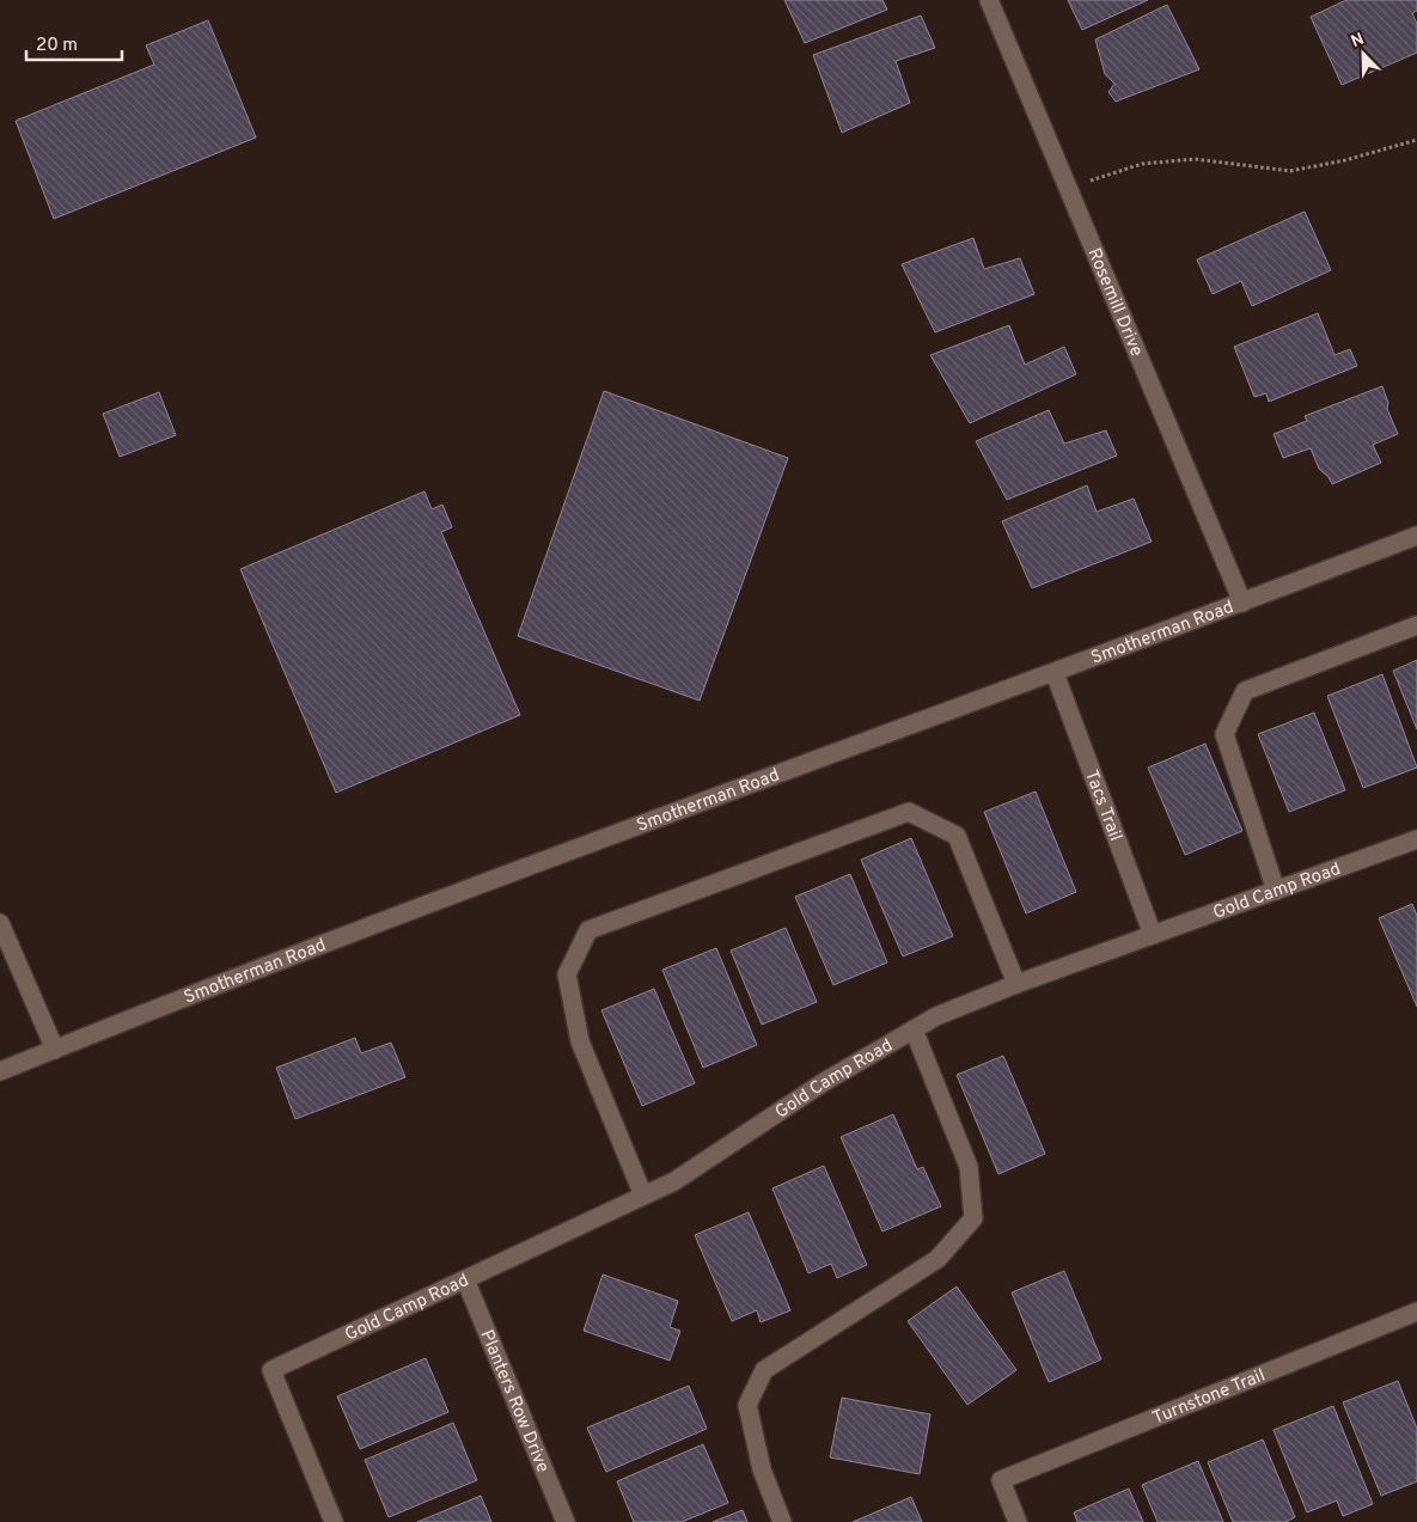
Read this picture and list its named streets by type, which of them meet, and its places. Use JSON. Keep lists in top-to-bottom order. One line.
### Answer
{"streets":{"street":["Rosemill Drive","Smotherman Road","Tacs Trail","Gold Camp Road","Turnstone Trail","Planters Row Drive"]},"crossings":[["Rosemill Drive","Smotherman Road"],["Smotherman Road","Tacs Trail"],["Tacs Trail","Gold Camp Road"],["Gold Camp Road","Planters Row Drive"]],"scale_bar":"20 m","north":"top left"}
